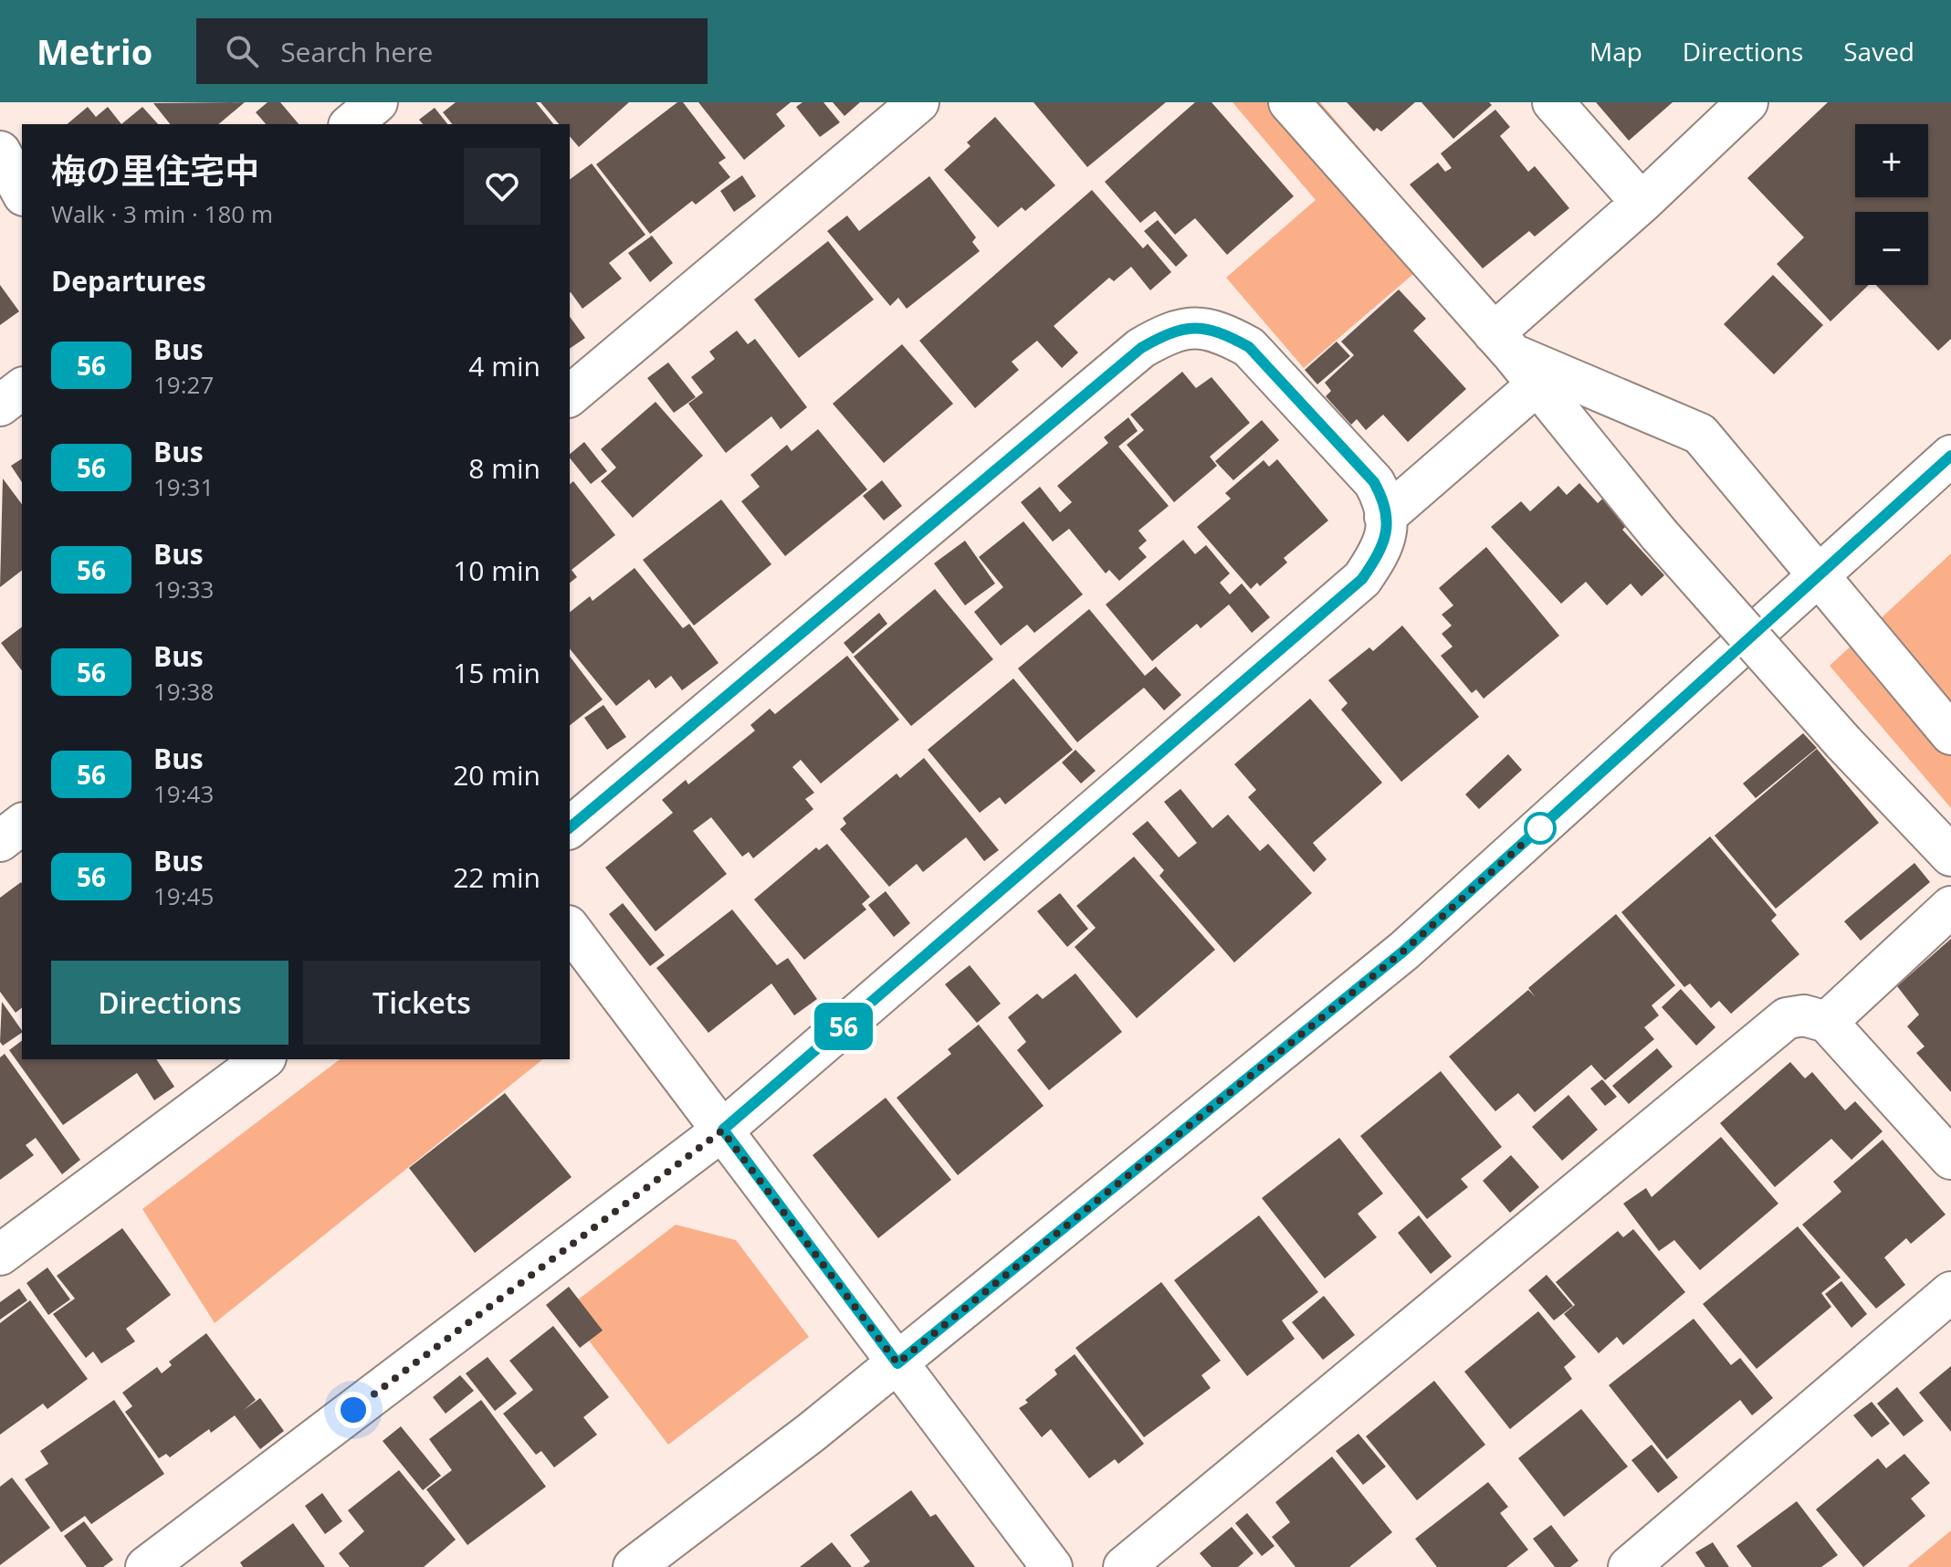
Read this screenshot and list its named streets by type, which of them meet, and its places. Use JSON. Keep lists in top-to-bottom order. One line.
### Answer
{"lines":["bus line 56"],"page":{"header":"Metrio","search":"Search here","nav":["Map","Directions","Saved"],"on_map":"56","map_buttons":["+","−"],"heading":[["梅の里住宅中","Walk · 3 min · 180 m"],"Departures"],"list":[{"mark":"56","name":"Bus","note":"19:27","value":"4 min"},{"mark":"56","name":"Bus","note":"19:31","value":"8 min"},{"mark":"56","name":"Bus","note":"19:33","value":"10 min"},{"mark":"56","name":"Bus","note":"19:38","value":"15 min"},{"mark":"56","name":"Bus","note":"19:43","value":"20 min"},{"mark":"56","name":"Bus","note":"19:45","value":"22 min"}],"buttons":["Directions","Tickets"]}}
